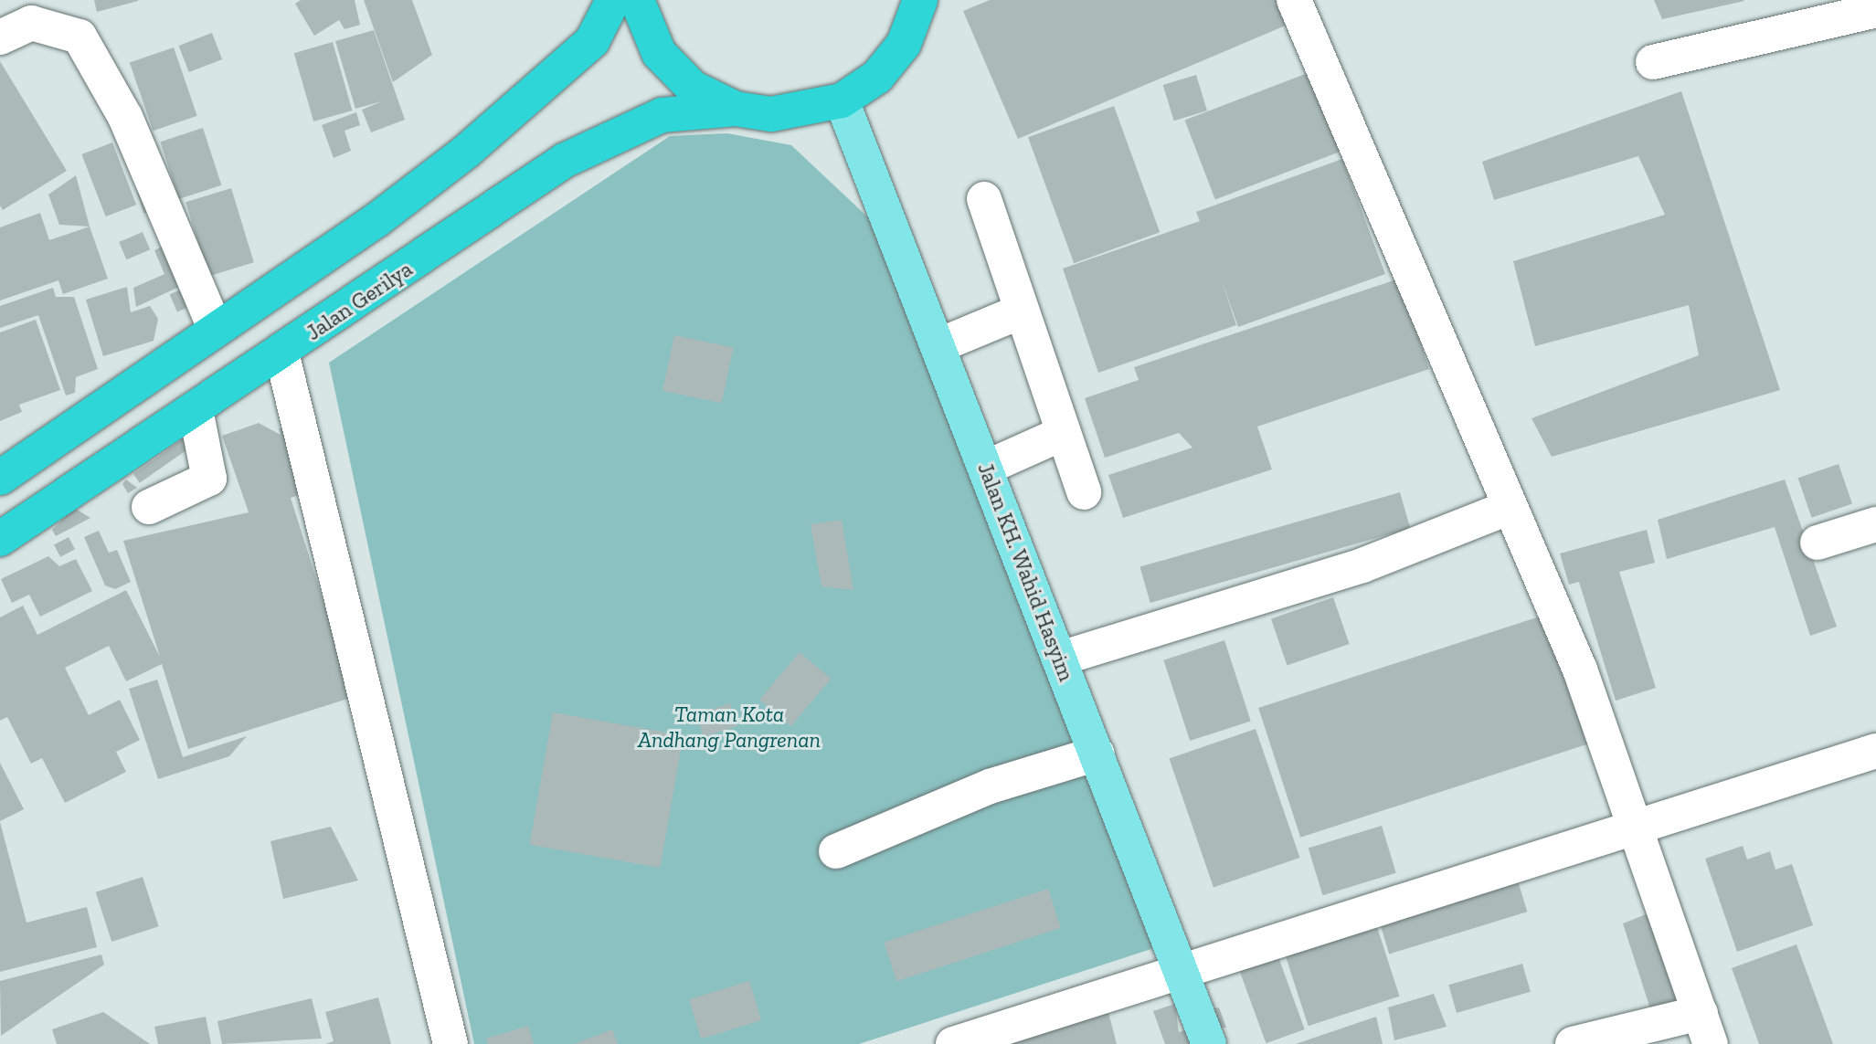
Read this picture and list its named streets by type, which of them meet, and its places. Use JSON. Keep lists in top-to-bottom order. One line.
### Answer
{"streets":{"highway":["Jalan Gerilya"],"main road":["Jalan KH. Wahid Hasyim"]},"crossings":[["Jalan Gerilya","Jalan KH. Wahid Hasyim"]],"parks":["Taman Kota Andhang Pangrenan"]}
